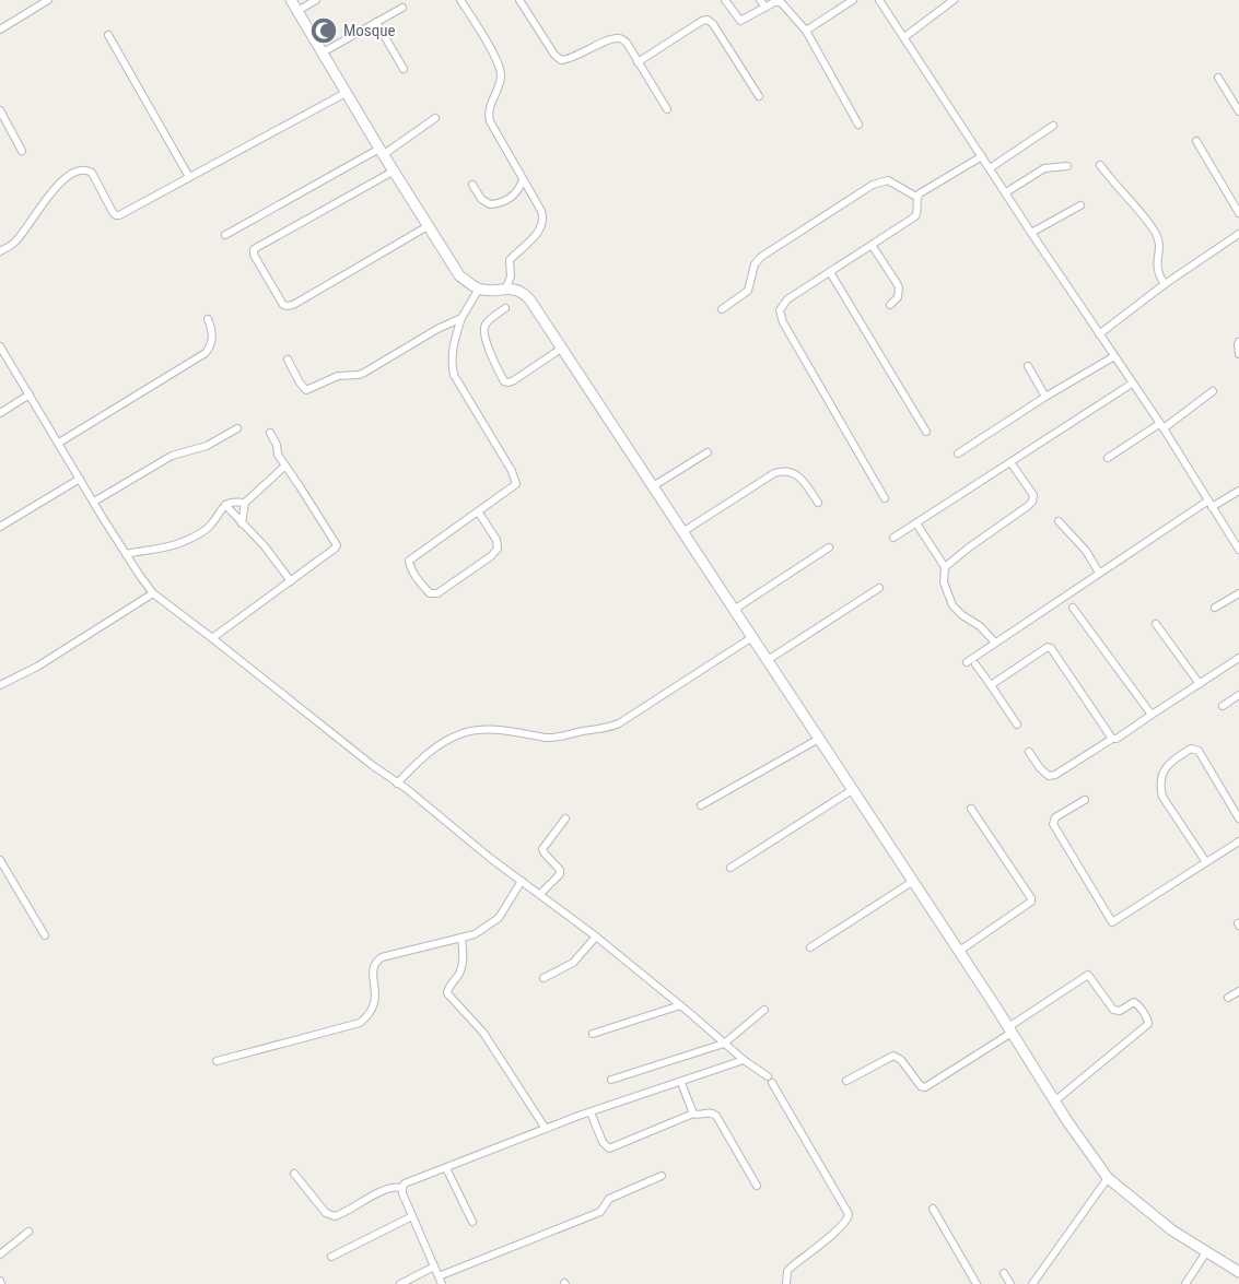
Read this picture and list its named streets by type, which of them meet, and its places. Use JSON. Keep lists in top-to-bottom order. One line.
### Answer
{"places":{"mosque":["Mosque"]}}
